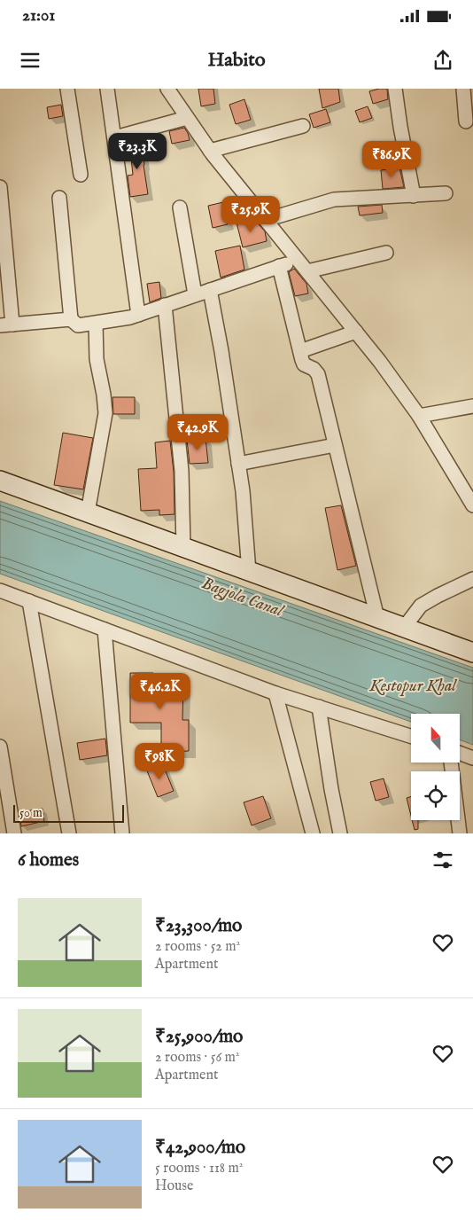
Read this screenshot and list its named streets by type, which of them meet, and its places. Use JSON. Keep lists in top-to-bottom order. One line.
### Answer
{"water":["Bagjola Canal","Kestopur Khal"],"scale_bar":"50 m","north":"top","page":{"status":"21:01","header":"Habito","price":["₹23.3K","₹86.9K","₹25.9K","₹42.9K","₹46.2K","₹98K"],"scale":"50 m","heading":"6 homes","list":[{"name":"₹23,300/mo","note":"2 rooms · 52 m² · Apartment"},{"name":"₹25,900/mo","note":"2 rooms · 56 m² · Apartment"},{"name":"₹42,900/mo","note":"5 rooms · 118 m² · House"}]}}
